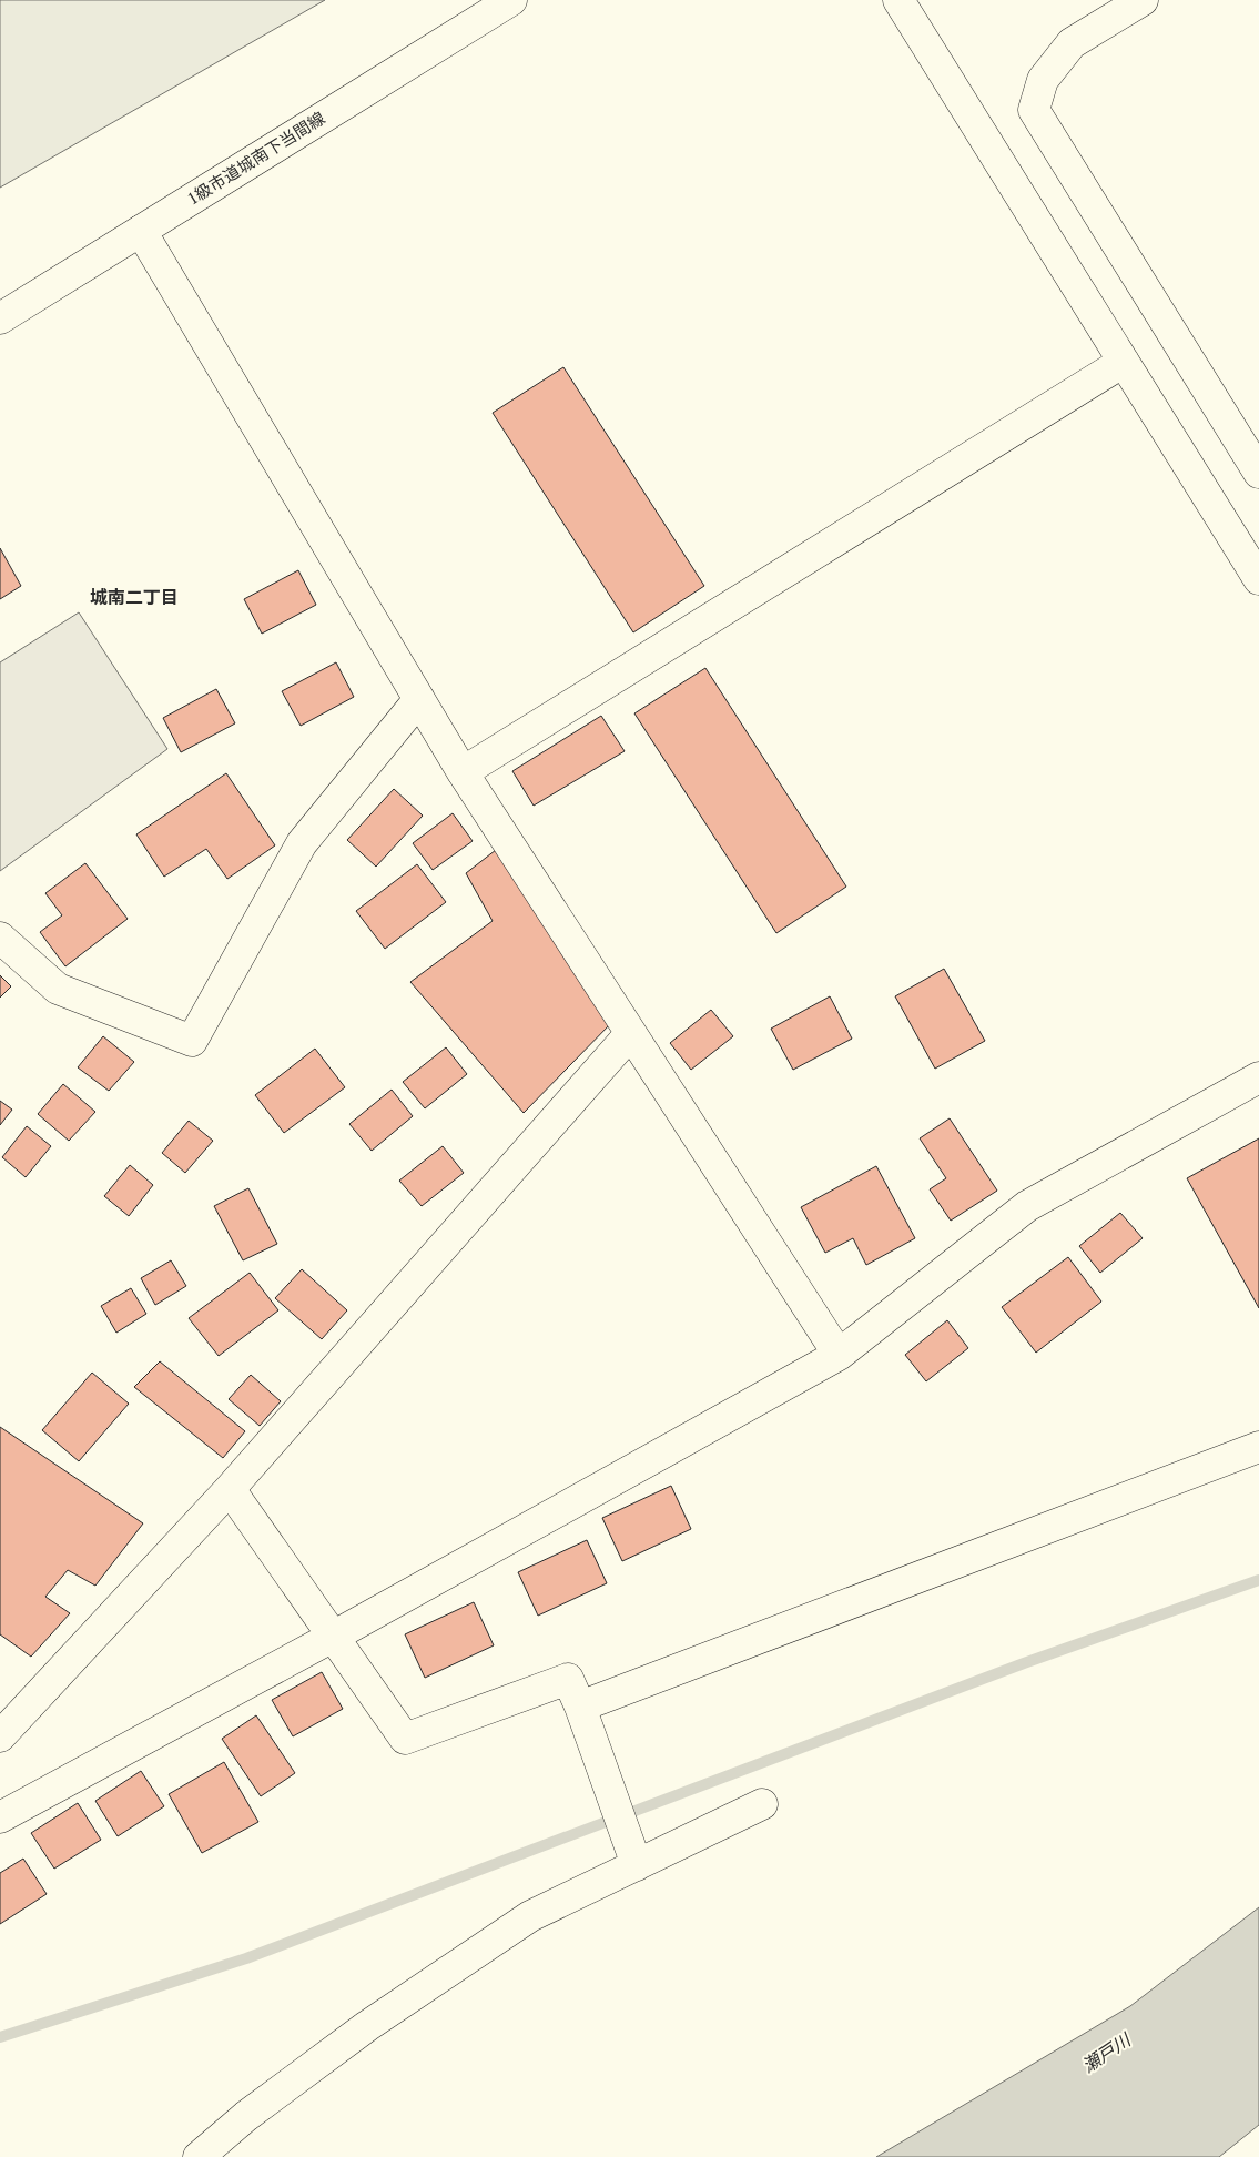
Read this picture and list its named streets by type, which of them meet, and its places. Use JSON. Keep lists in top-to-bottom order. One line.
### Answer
{"streets":{"street":["1級市道城南下当間線"]},"districts":["城南二丁目"],"water":["瀬戸川"]}
